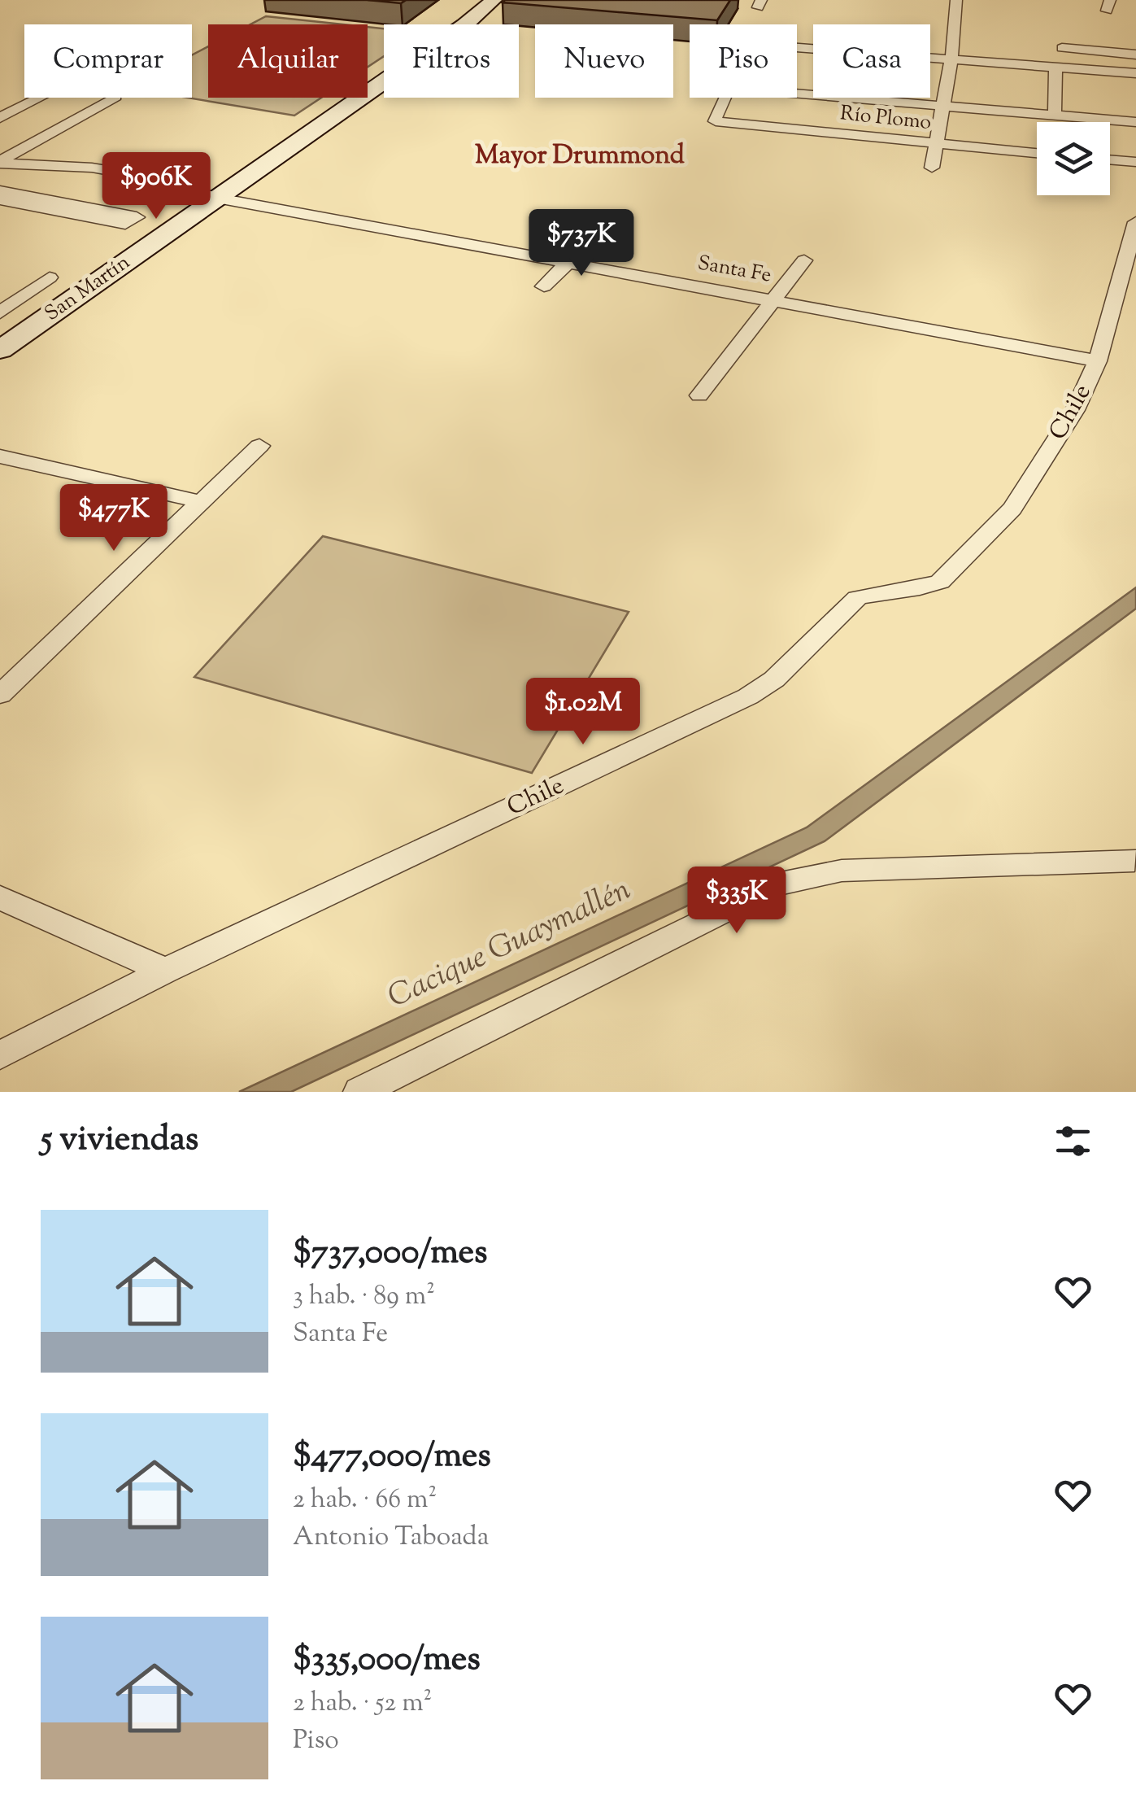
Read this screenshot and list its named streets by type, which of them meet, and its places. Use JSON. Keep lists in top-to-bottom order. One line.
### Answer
{"streets":{"main road":["San Martín"],"street":["Río Plomo","Santa Fe","Chile"]},"crossings":[["Santa Fe","San Martín"],["Santa Fe","Chile"]],"districts":["Mayor Drummond"],"water":["Cacique Guaymallén"],"page":{"chip":["Comprar","Alquilar","Filtros","Nuevo","Piso","Casa"],"price":["$906K","$737K","$477K","$1.02M","$335K"],"heading":"5 viviendas","list":[{"name":"$737,000/mes","note":"3 hab. · 89 m² · Santa Fe"},{"name":"$477,000/mes","note":"2 hab. · 66 m² · Antonio Taboada"},{"name":"$335,000/mes","note":"2 hab. · 52 m² · Piso"}]}}
